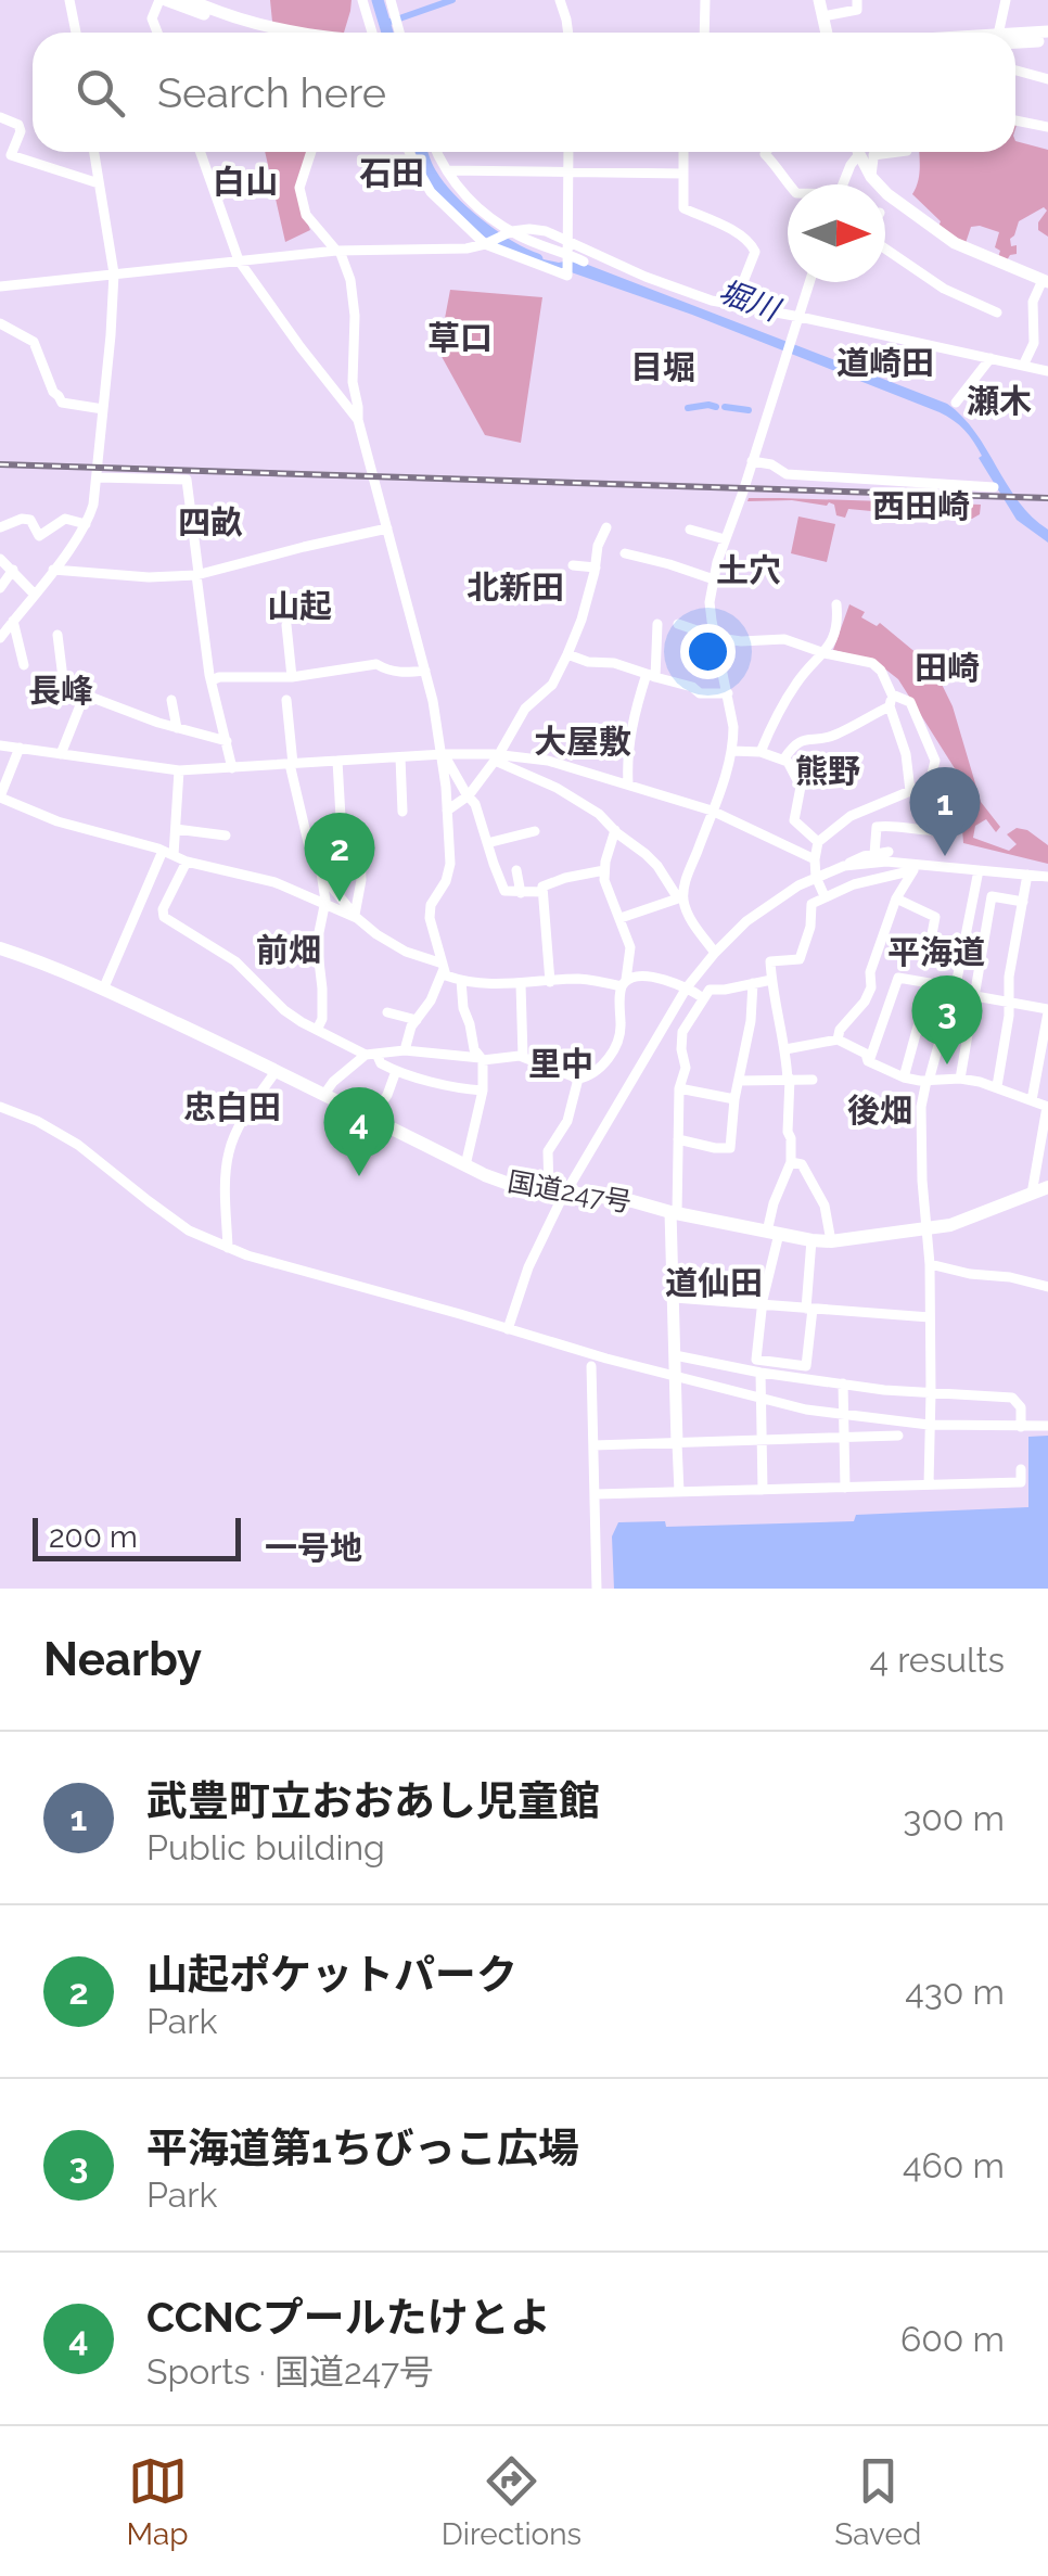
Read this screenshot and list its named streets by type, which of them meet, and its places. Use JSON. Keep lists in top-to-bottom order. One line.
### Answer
{"streets":{"highway":["国道247号"]},"districts":["石田","白山","草口","道崎田","目堀","瀬木","西田崎","四畝","土穴","北新田","山起","田崎","長峰","大屋敷","熊野","前畑","平海道","里中","忠白田","後畑","道仙田","一号地"],"water":["堀川"],"scale_bar":"200 m","north":"right","page":{"search":"Search here","pins":["1","2","3","4"],"scale":"200 m","heading":["Nearby","4 results"],"list":[{"mark":"1","name":"武豊町立おおあし児童館","note":"Public building","value":"300 m"},{"mark":"2","name":"山起ポケットパーク","note":"Park","value":"430 m"},{"mark":"3","name":"平海道第1ちびっこ広場","note":"Park","value":"460 m"},{"mark":"4","name":"CCNCプールたけとよ","note":"Sports · 国道247号","value":"600 m"}],"nav":["Map","Directions","Saved"]}}
